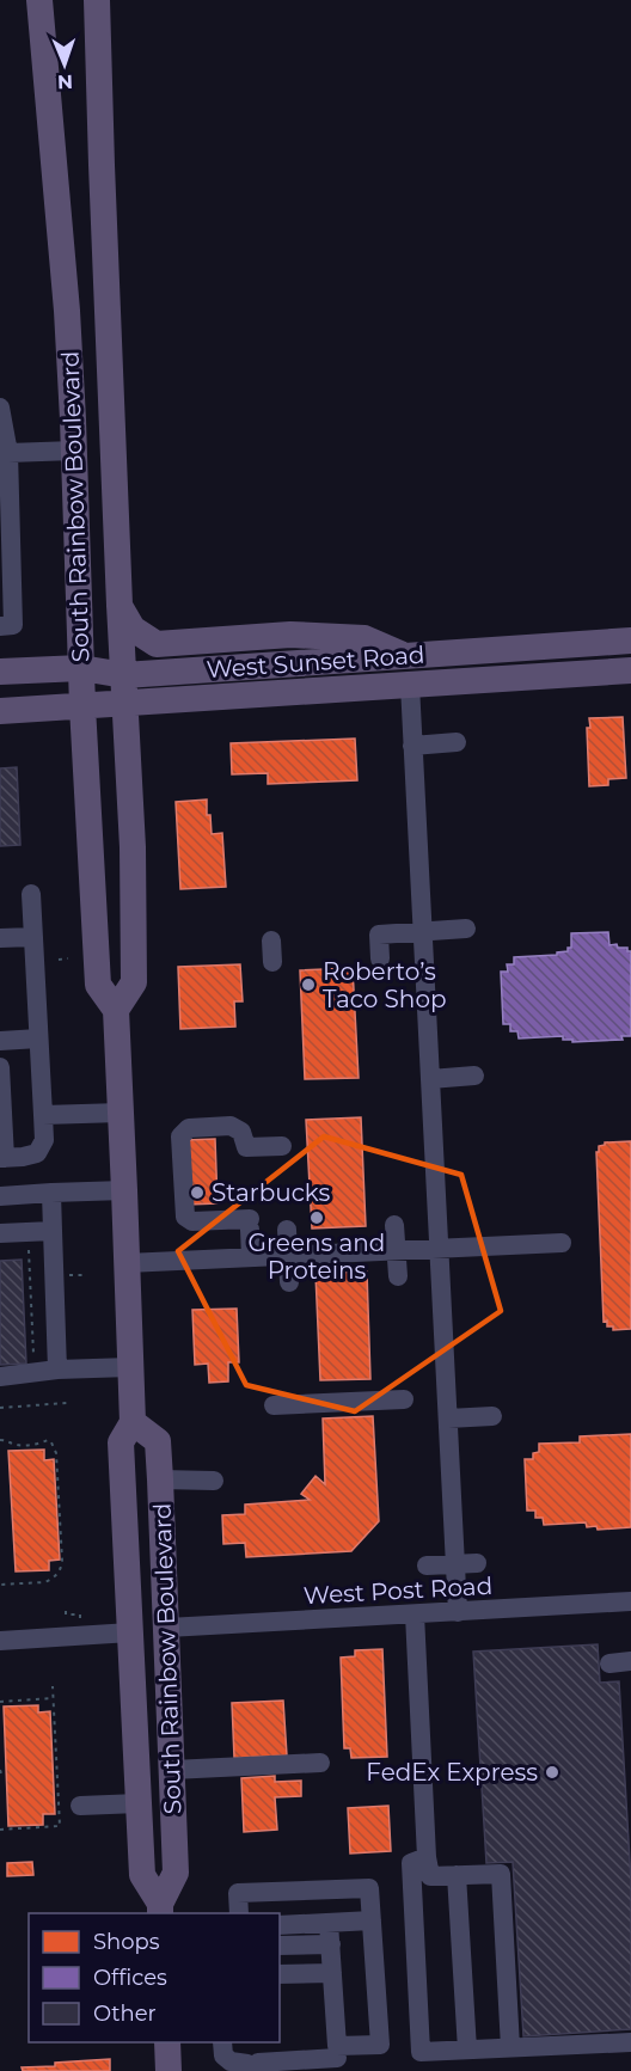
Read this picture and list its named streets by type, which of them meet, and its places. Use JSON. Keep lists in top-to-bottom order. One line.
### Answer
{"streets":{"main road":["South Rainbow Boulevard","West Sunset Road"],"street":["West Post Road"]},"crossings":[["South Rainbow Boulevard","West Sunset Road"],["South Rainbow Boulevard","West Post Road"]],"places":["Roberto’s Taco Shop","Starbucks","Greens and Proteins","FedEx Express"],"legend":["Shops","Offices","Other"],"north":"bottom"}
